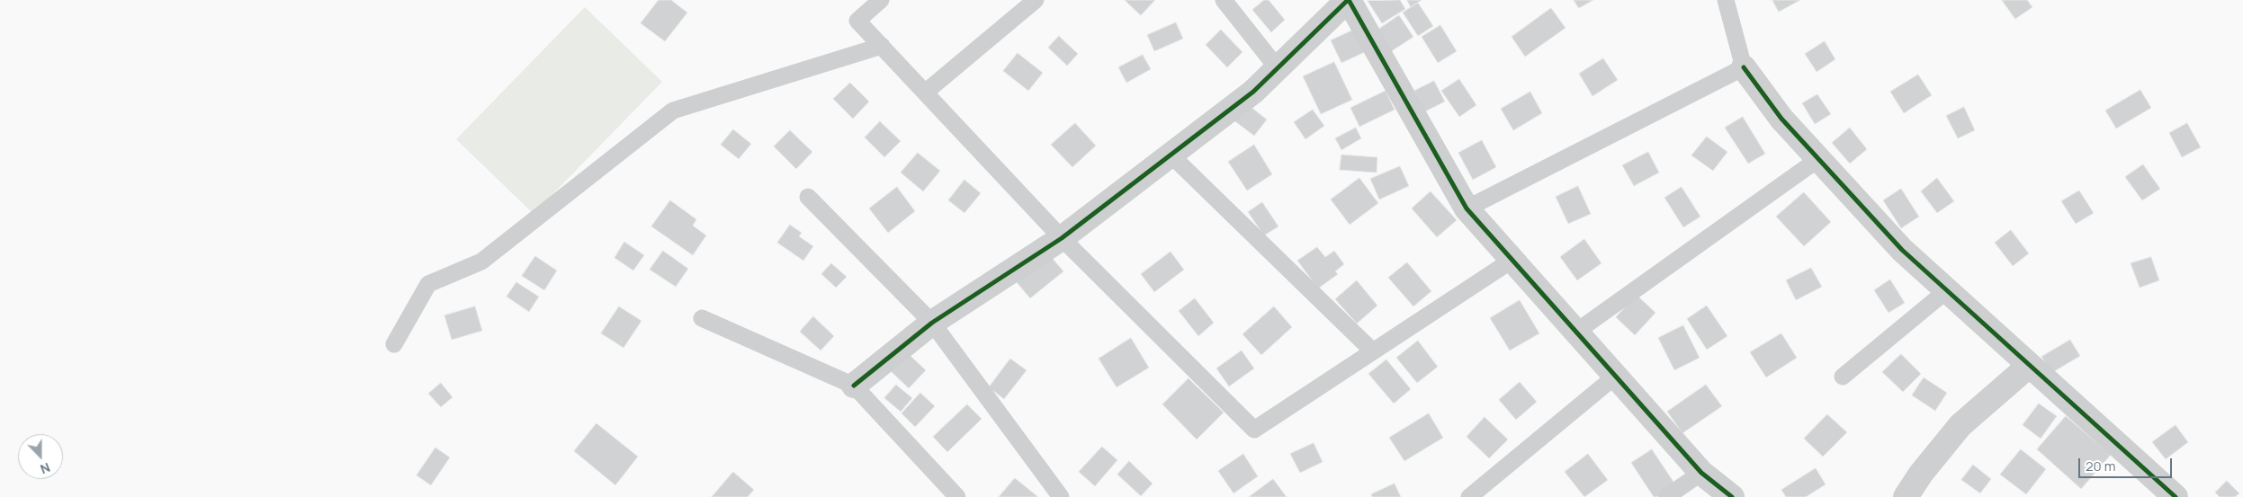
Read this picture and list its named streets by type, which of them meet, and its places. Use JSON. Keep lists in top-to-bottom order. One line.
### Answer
{"scale_bar":"20 m","north":"bottom"}
